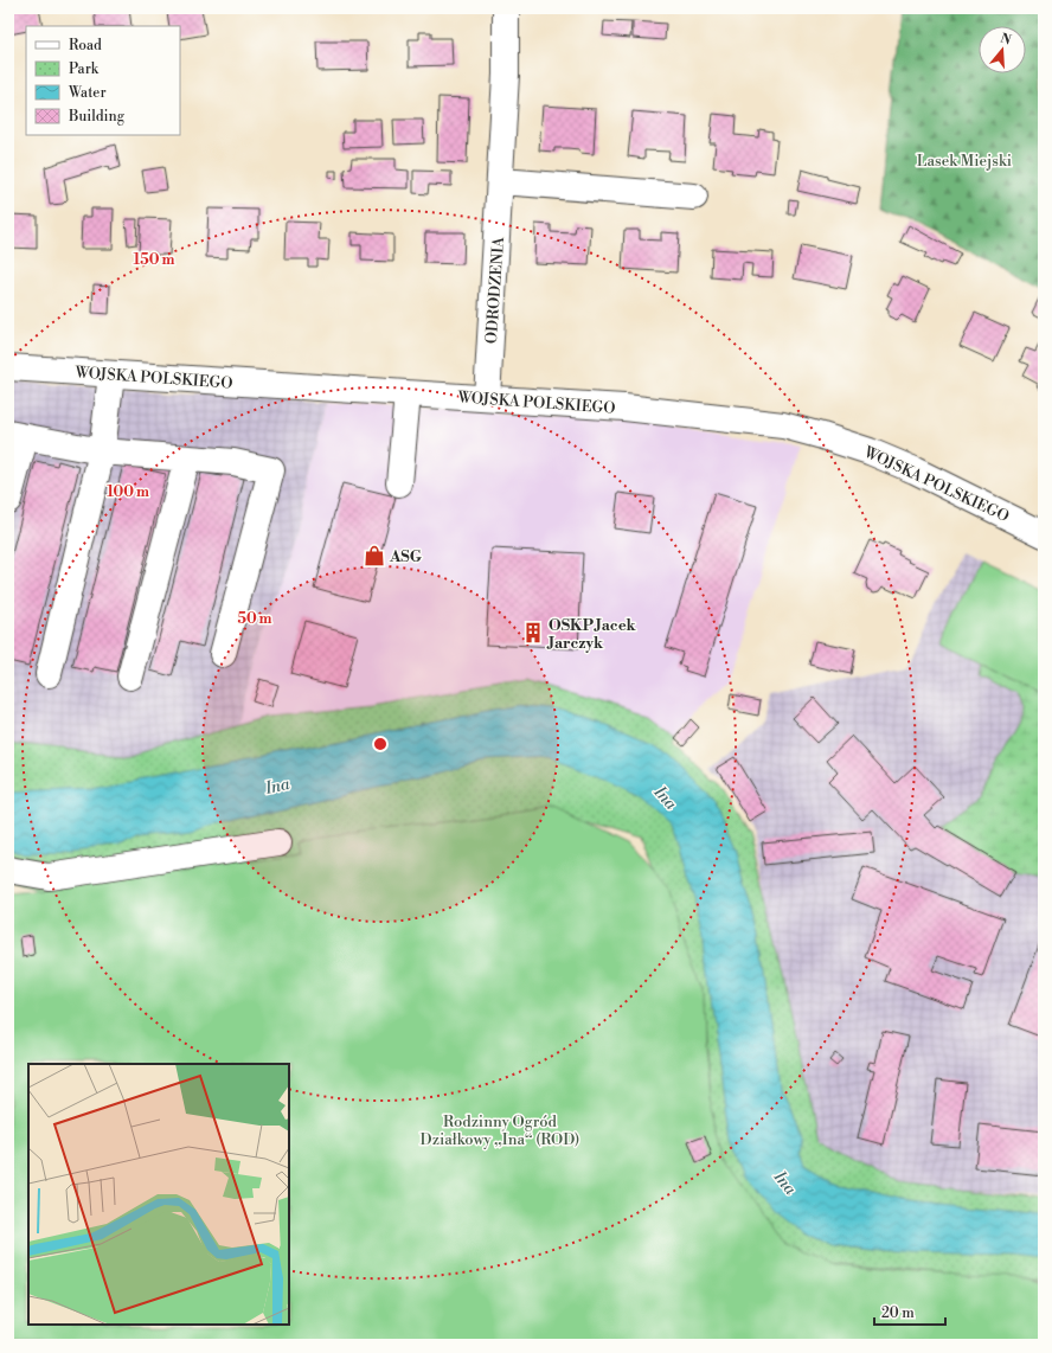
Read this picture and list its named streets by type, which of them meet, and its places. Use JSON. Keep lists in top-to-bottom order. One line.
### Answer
{"streets":{"street":["ODRODZENIA","WOJSKA POLSKIEGO"]},"crossings":[["ODRODZENIA","WOJSKA POLSKIEGO"]],"water":["Ina"],"parks":["Lasek Miejski","Rodzinny Ogród Działkowy „Ina“ (ROD)"],"places":{"shop":["ASG"],"building":["OSKP Jacek Jarczyk"]},"legend":["Road","Park","Water","Building"],"scale_bar":"20 m","north":"top","rings":["150 m","100 m","50 m"]}
